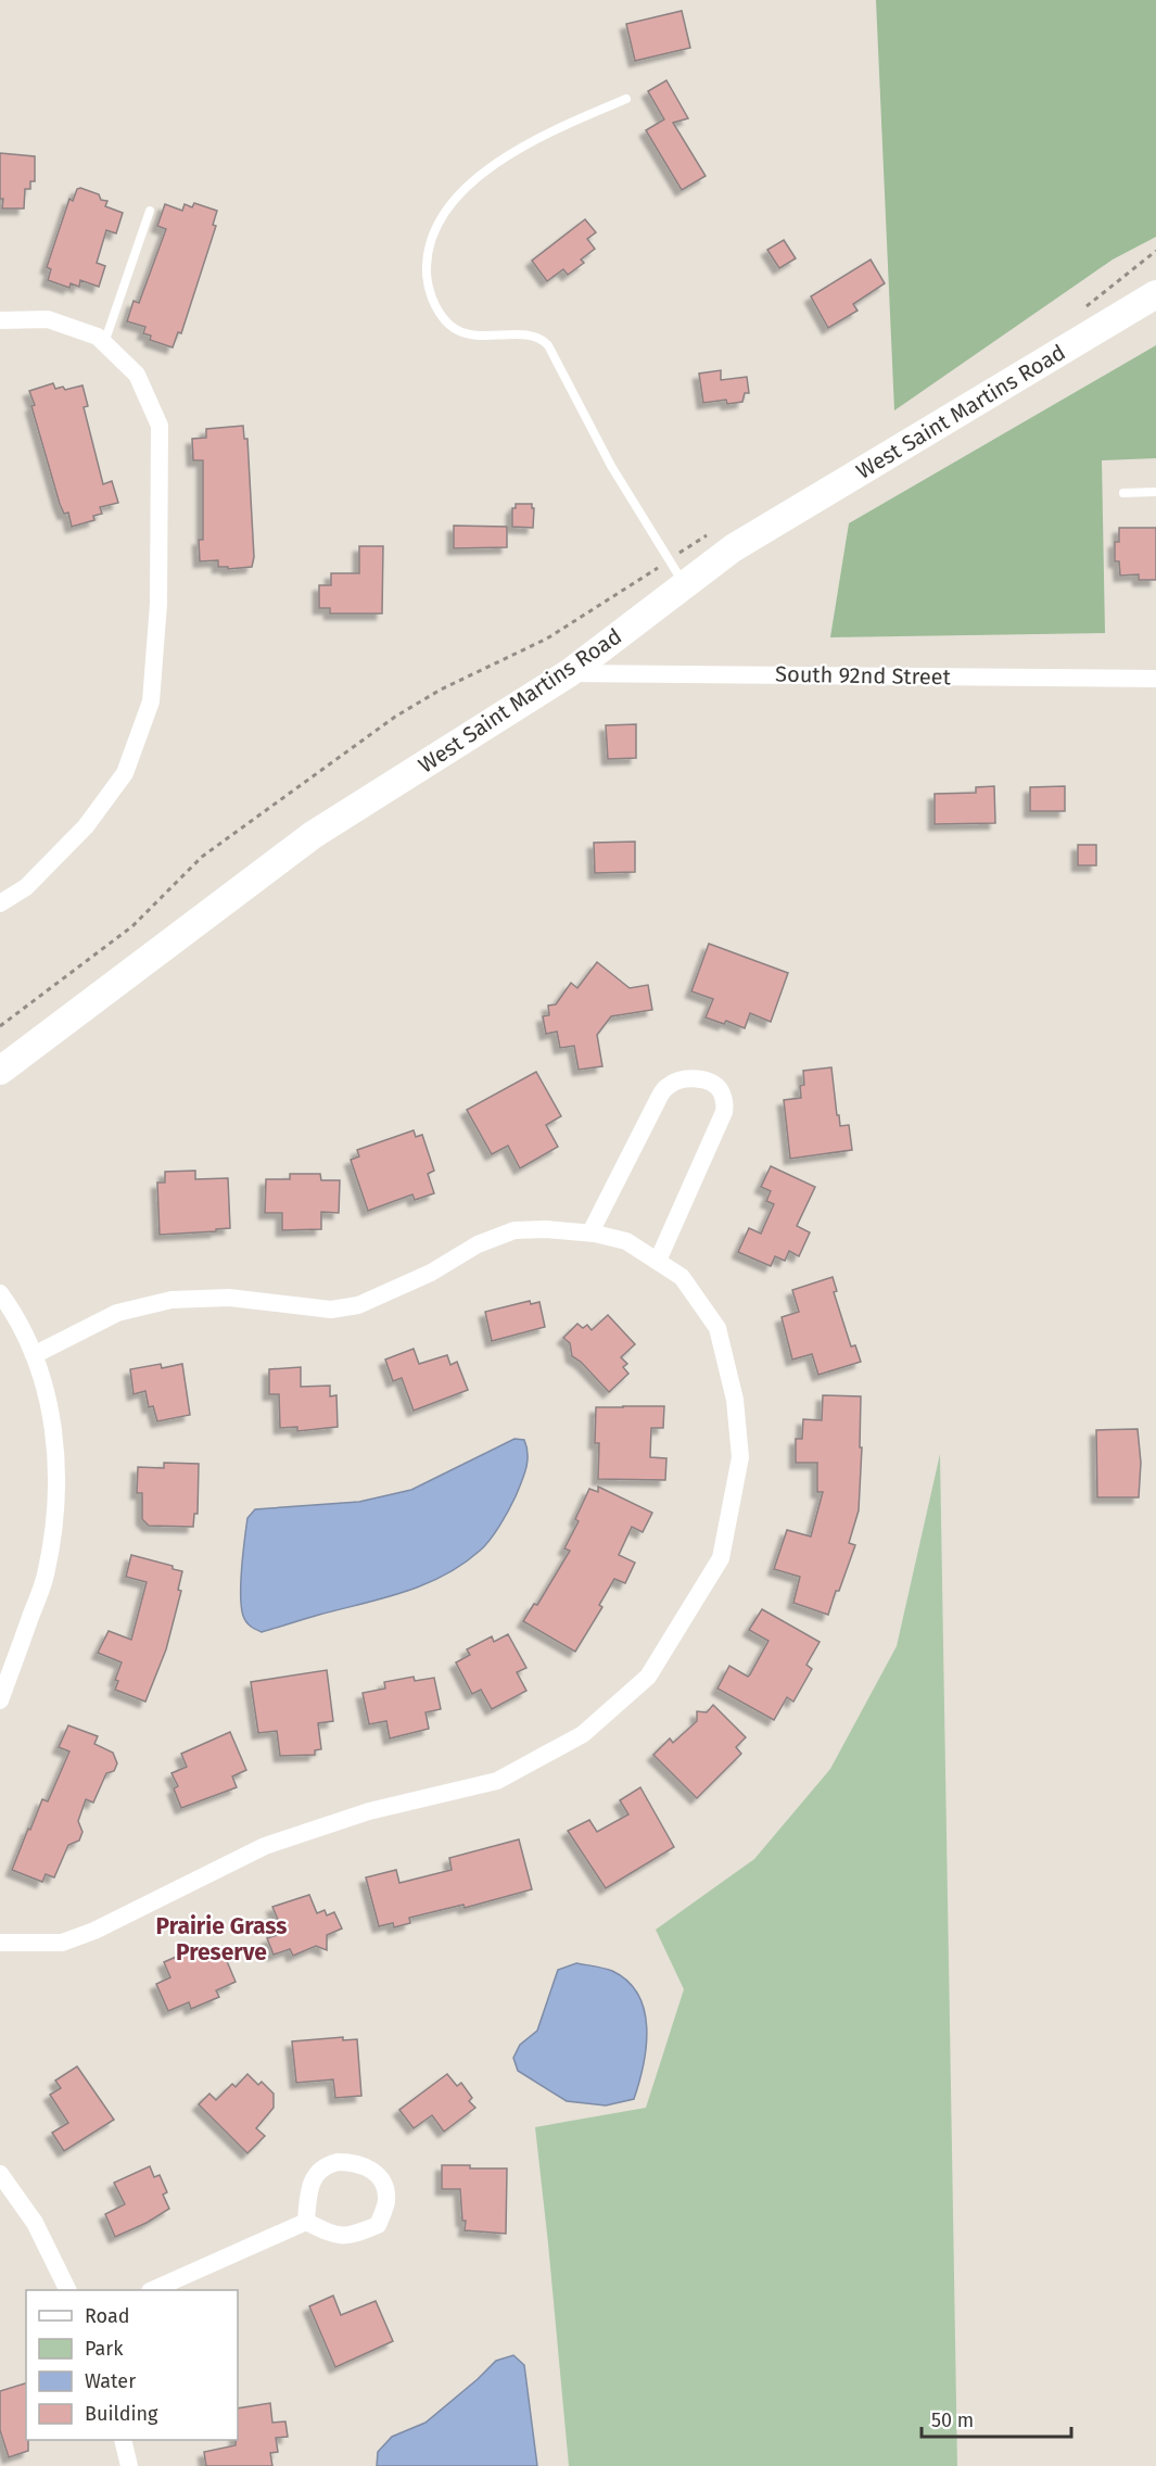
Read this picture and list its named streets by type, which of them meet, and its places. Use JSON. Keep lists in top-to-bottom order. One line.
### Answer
{"streets":{"main road":["West Saint Martins Road"],"street":["South 92nd Street"]},"crossings":[["West Saint Martins Road","South 92nd Street"]],"districts":["Prairie Grass Preserve"],"legend":["Road","Park","Water","Building"],"scale_bar":"50 m"}
